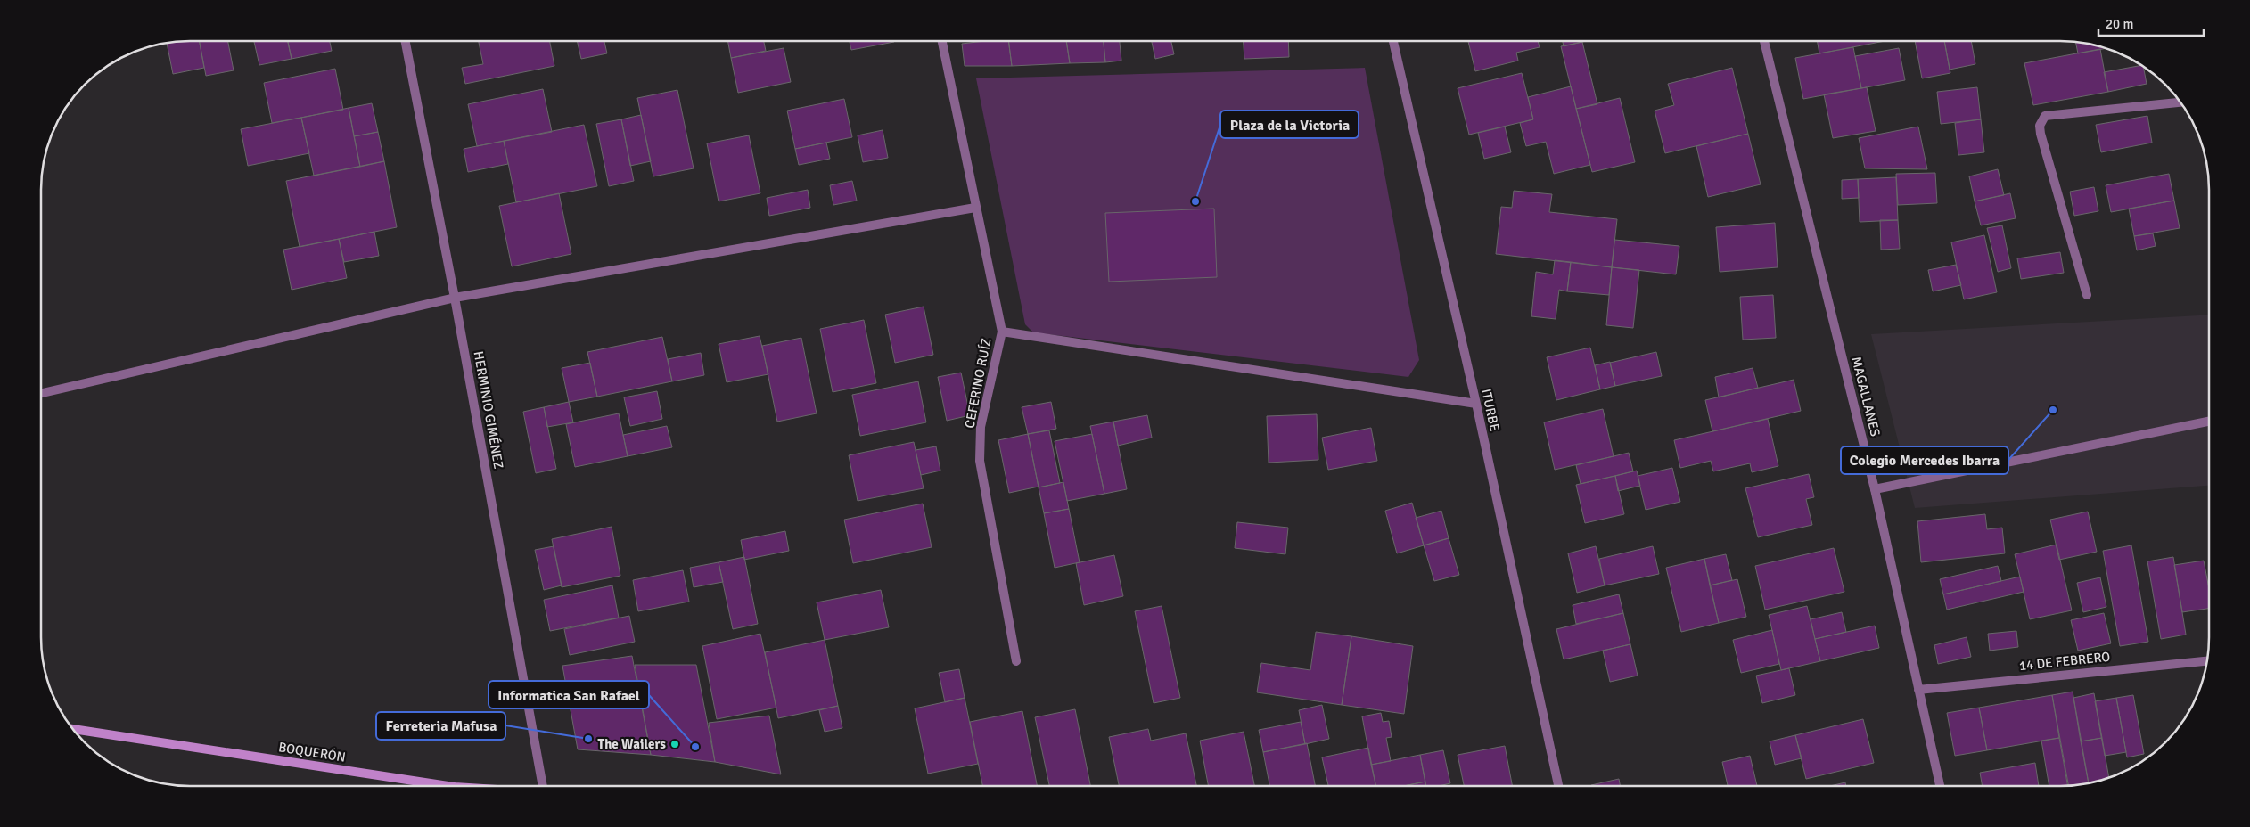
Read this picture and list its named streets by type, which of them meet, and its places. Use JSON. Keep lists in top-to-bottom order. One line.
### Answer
{"streets":{"street":["CEFERINO RUÍZ","MAGALLANES","HERMINIO GIMÉNEZ","ITURBE","14 DE FEBRERO","BOQUERÓN"]},"crossings":[["MAGALLANES","14 DE FEBRERO"]],"places":["Plaza de la Victoria","Colegio Mercedes Ibarra","Ferreteria Mafusa","The Wailers","Informatica San Rafael"],"scale_bar":"20 m"}
